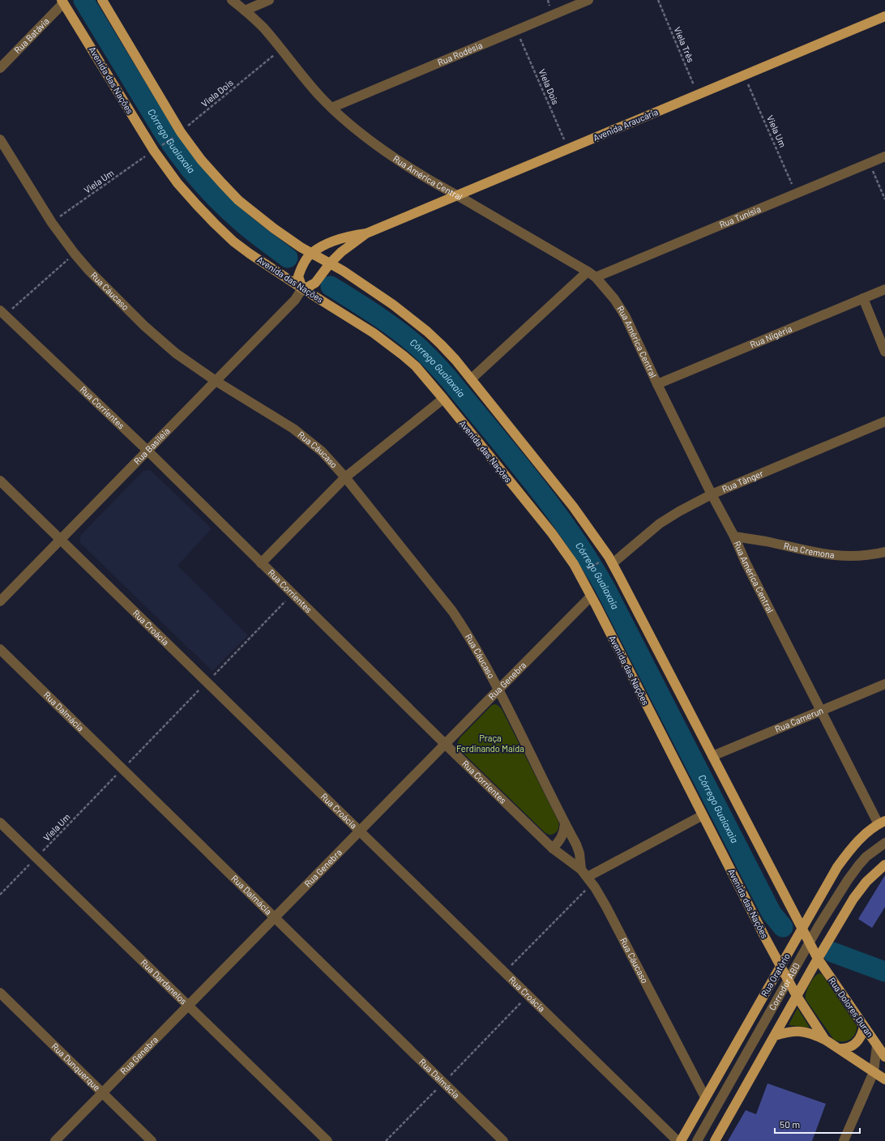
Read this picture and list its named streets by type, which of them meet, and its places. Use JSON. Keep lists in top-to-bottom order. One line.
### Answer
{"streets":{"main road":["Avenida das Nações","Avenida Araucária","Rua Oratório","Rua Dolores Duran"],"street":["Rua Batávia","Rua Rodésia","Rua América Central","Rua Tunísia","Rua Cáucaso","Rua Nigéria","Rua Corrientes","Rua Basiléia","Rua Tânger","Rua Cremona","Rua Croácia","Rua Genebra","Rua Dalmácia","Rua Camerun","Rua Dardanelos","Corredor ABD","Rua Dunquerque"],"path":["Viela Três","Viela Dois","Viela Um"]},"crossings":[["Rua Batávia","Avenida das Nações"],["Viela Três","Avenida Araucária"],["Rua Rodésia","Viela Dois"],["Rua Rodésia","Rua América Central"],["Avenida das Nações","Viela Dois"],["Avenida das Nações","Avenida Araucária"],["Avenida das Nações","Viela Um"],["Avenida das Nações","Rua Basiléia"],["Avenida das Nações","Rua Genebra"],["Avenida das Nações","Rua Oratório"],["Avenida das Nações","Corredor ABD"],["Viela Dois","Avenida Araucária"],["Viela Dois","Viela Um"],["Viela Dois","Rua América Central"],["Avenida Araucária","Viela Um"],["Avenida Araucária","Rua América Central"],["Avenida Araucária","Rua Basiléia"],["Viela Um","Rua Tunísia"],["Viela Um","Rua Cáucaso"],["Viela Um","Rua Dalmácia"],["Viela Um","Rua Dardanelos"],["Rua América Central","Rua Tunísia"],["Rua América Central","Rua Nigéria"],["Rua América Central","Rua Tânger"],["Rua América Central","Rua Cremona"],["Rua América Central","Rua Camerun"],["Rua América Central","Rua Oratório"],["Rua Cáucaso","Rua Corrientes"],["Rua Cáucaso","Rua Basiléia"],["Rua Cáucaso","Rua Genebra"],["Rua Cáucaso","Rua Oratório"],["Rua Corrientes","Rua Basiléia"],["Rua Corrientes","Rua Genebra"],["Rua Basiléia","Rua Croácia"],["Rua Croácia","Rua Genebra"],["Rua Genebra","Rua Dalmácia"],["Rua Genebra","Rua Dardanelos"],["Rua Genebra","Rua Dunquerque"]],"water":["Córrego Guaiaxaia"],"parks":["Praça Ferdinando Maida"],"scale_bar":"50 m"}
